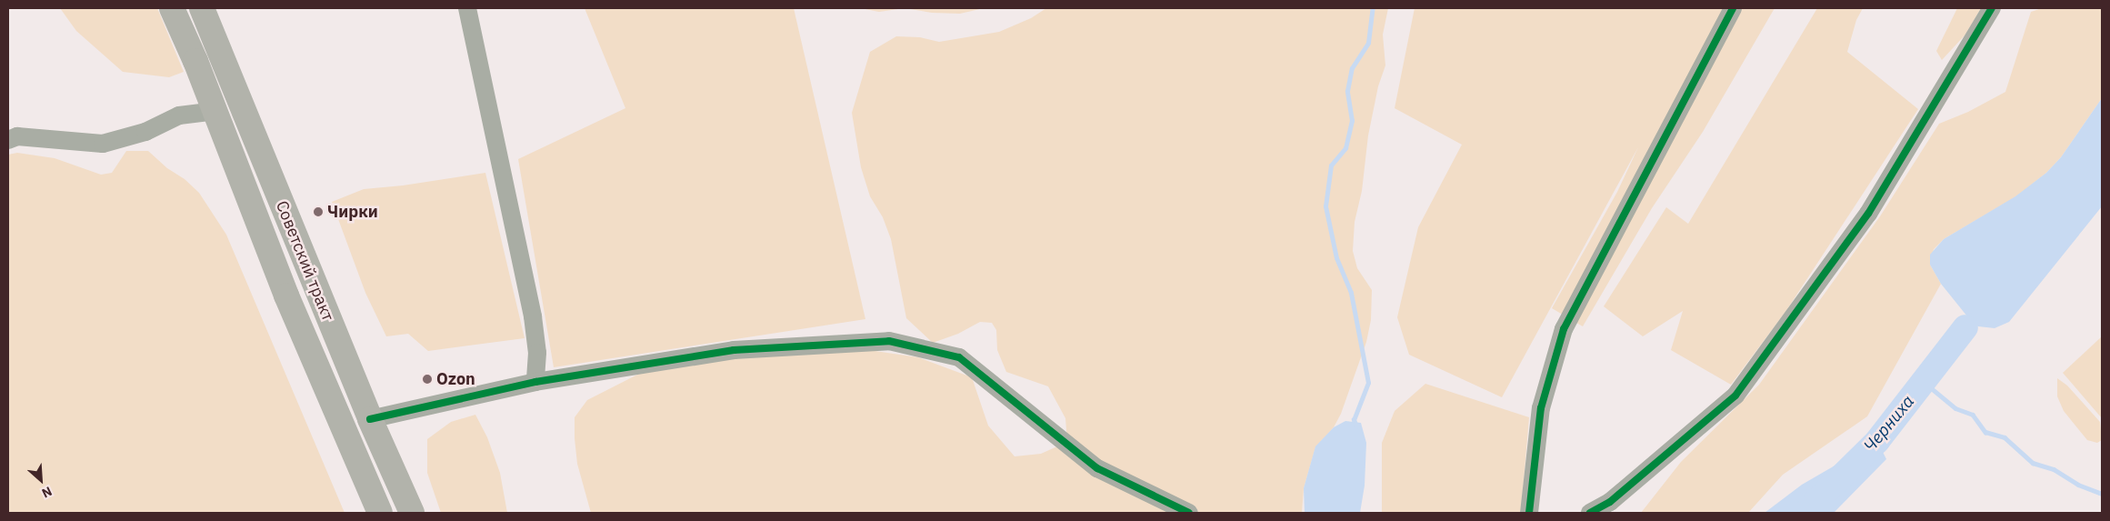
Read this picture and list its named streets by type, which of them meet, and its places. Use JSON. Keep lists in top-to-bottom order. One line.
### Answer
{"streets":{"highway":["Советский тракт"]},"water":["Черниха"],"places":["Чирки","Ozon"],"north":"bottom right"}
